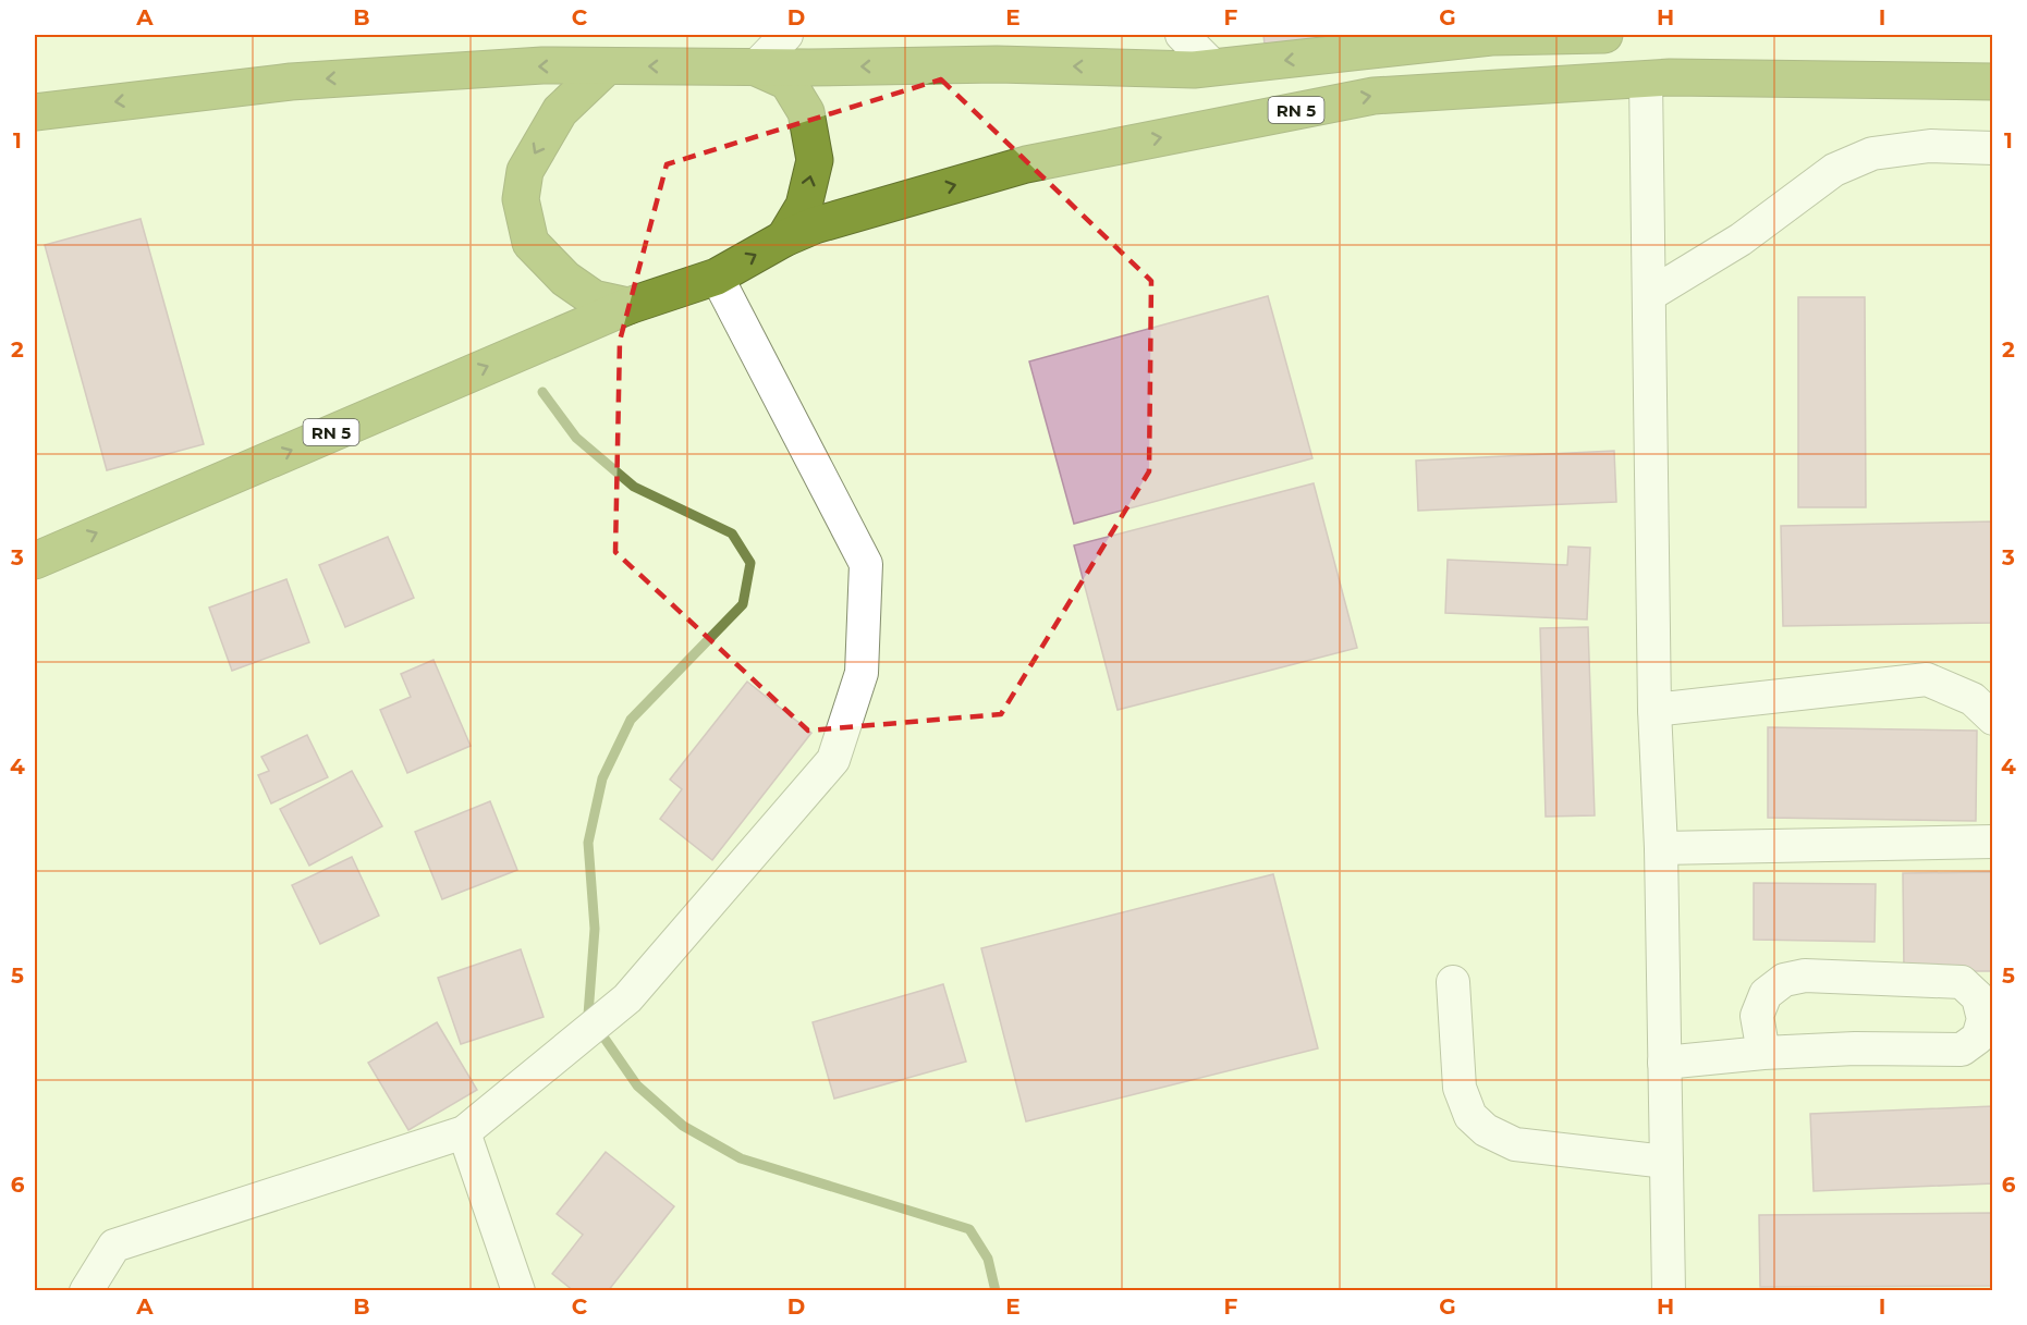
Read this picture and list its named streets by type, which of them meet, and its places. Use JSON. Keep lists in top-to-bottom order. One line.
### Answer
{"streets":{"highway":["RN 5"]},"grid":{"columns":["A","B","C","D","E","F","G","H","I"],"rows":["1","2","3","4","5","6"]}}
